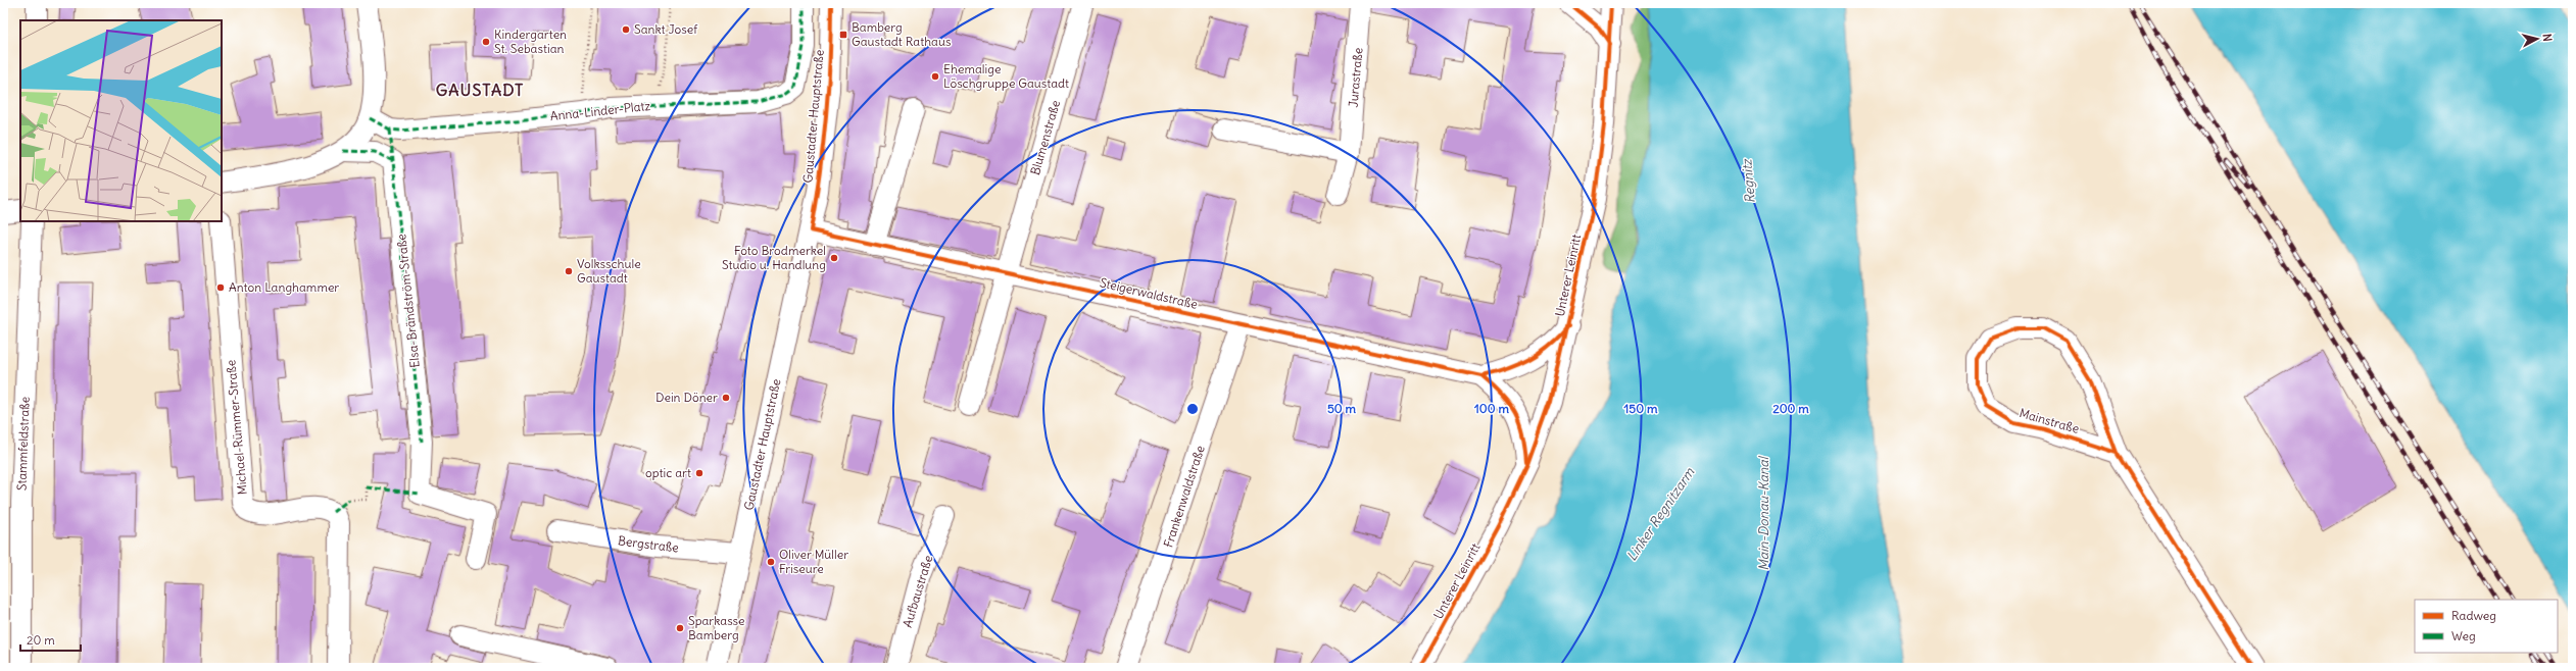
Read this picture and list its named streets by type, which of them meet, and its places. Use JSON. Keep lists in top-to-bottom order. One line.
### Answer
{"streets":{"street":["Jurastraße","Anna-Linder-Platz","Gaustadter Hauptstraße","Blumenstraße","Unterer Leinritt","Steigerwaldstraße","Elsa-Brändström-Straße","Mainstraße","Michael-Rümmer-Straße","Stammfeldstraße","Frankenwaldstraße","Bergstraße","Aufbaustraße"]},"crossings":[["Anna-Linder-Platz","Elsa-Brändström-Straße"],["Gaustadter Hauptstraße","Steigerwaldstraße"],["Gaustadter Hauptstraße","Bergstraße"],["Blumenstraße","Steigerwaldstraße"],["Unterer Leinritt","Steigerwaldstraße"],["Steigerwaldstraße","Frankenwaldstraße"]],"districts":["GAUSTADT"],"water":["Regnitz","Linker Regnitzarm","Main-Donau-Kanal"],"places":{"other":["Sankt Josef","Kindergarten St. Sebastian","Ehemalige Löschgruppe Gaustadt","Foto Brodmerkel Studio u. Handlung","Volksschule Gaustadt","Anton Langhammer","Dein Döner","optic art","Oliver Müller Friseure","Sparkasse Bamberg"],"transit":["Bamberg Gaustadt Rathaus"]},"legend":["Radweg","Weg"],"scale_bar":"20 m","north":"right","rings":["50 m","100 m","150 m","200 m"]}
